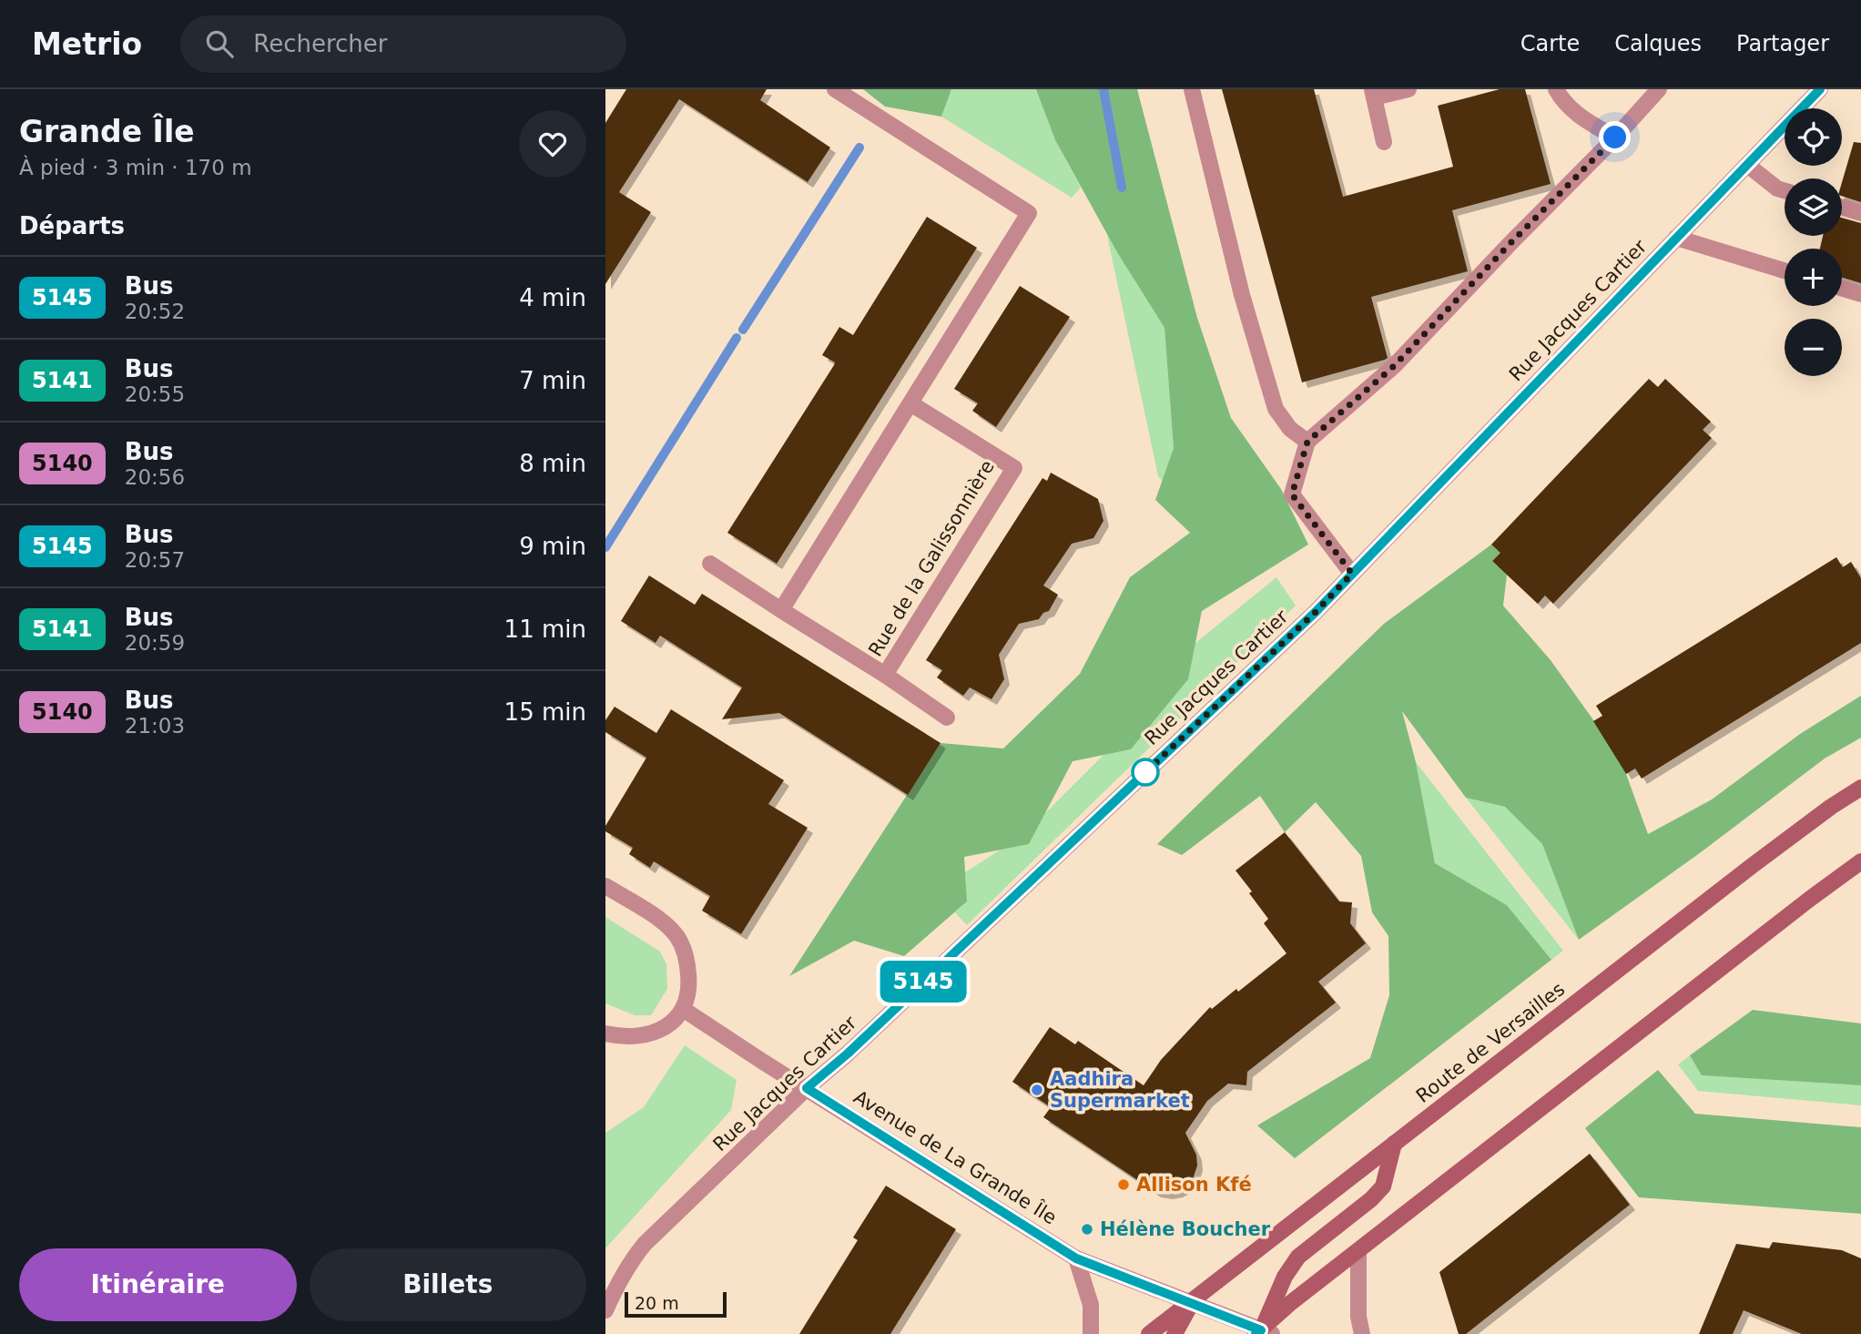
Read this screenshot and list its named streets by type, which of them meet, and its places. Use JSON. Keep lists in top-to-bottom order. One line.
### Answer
{"streets":{"main road":["Route de Versailles"],"street":["Rue Jacques Cartier","Rue de la Galissonnière","Avenue de La Grande Île"]},"crossings":[["Rue Jacques Cartier","Avenue de La Grande Île"],["Route de Versailles","Avenue de La Grande Île"]],"places":["Aadhira Supermarket","Allison Kfé","Hélène Boucher"],"lines":["bus line 5145"],"scale_bar":"20 m","page":{"header":"Metrio","search":"Rechercher","nav":["Carte","Calques","Partager"],"heading":[["Grande Île","À pied · 3 min · 170 m"],"Départs"],"on_map":"5145","map_buttons":["+","−"],"list":[{"mark":"5145","name":"Bus","note":"20:52","value":"4 min"},{"mark":"5141","name":"Bus","note":"20:55","value":"7 min"},{"mark":"5140","name":"Bus","note":"20:56","value":"8 min"},{"mark":"5145","name":"Bus","note":"20:57","value":"9 min"},{"mark":"5141","name":"Bus","note":"20:59","value":"11 min"},{"mark":"5140","name":"Bus","note":"21:03","value":"15 min"}],"buttons":["Itinéraire","Billets"],"scale":"20 m"}}
